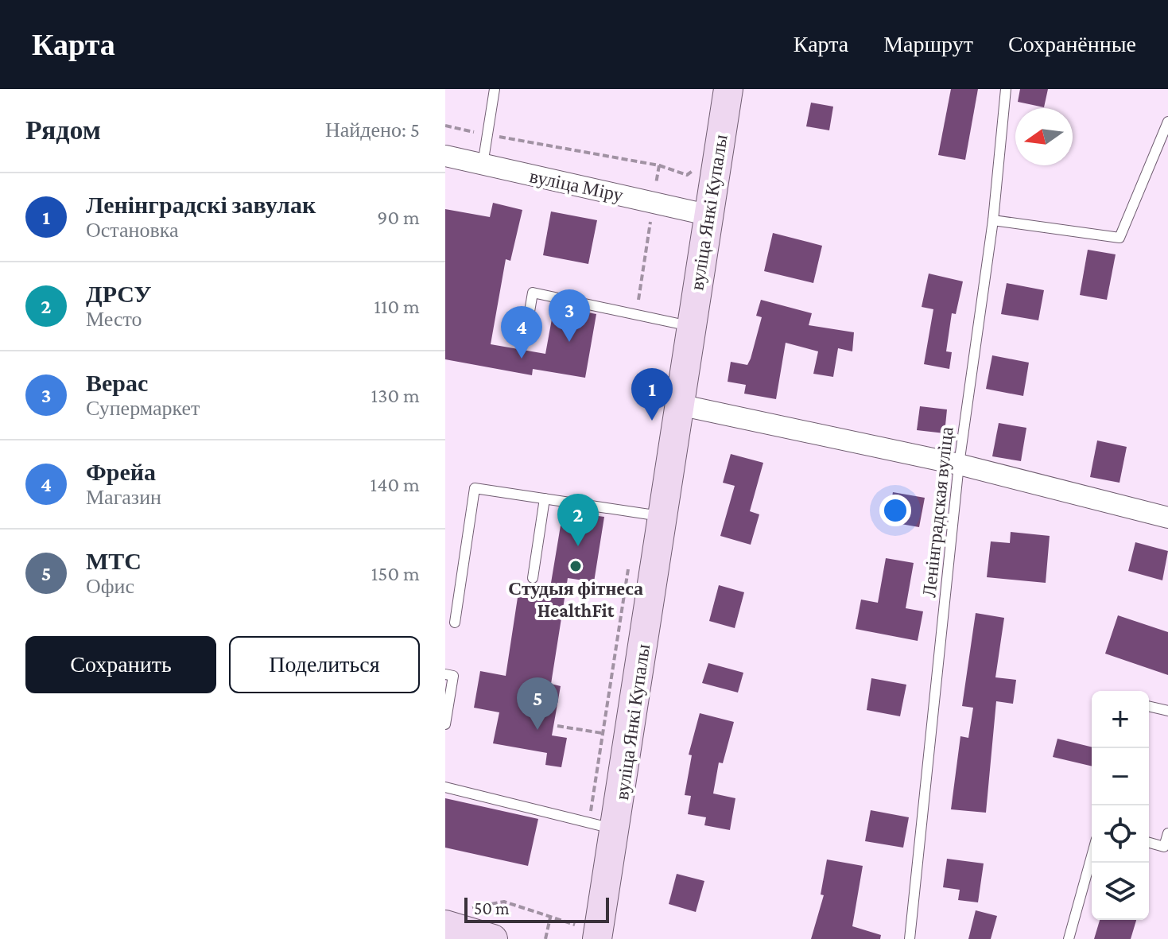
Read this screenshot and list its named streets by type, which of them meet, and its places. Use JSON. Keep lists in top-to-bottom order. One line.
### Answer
{"streets":{"street":["вуліца Міру","вуліца Янкі Купалы"],"lane":["Ленінградская вуліца"]},"crossings":[["вуліца Міру","вуліца Янкі Купалы"]],"places":["Студыя фітнеса HealthFit"],"scale_bar":"50 m","north":"left","page":{"header":"Карта","nav":["Карта","Маршрут","Сохранённые"],"heading":["Рядом","Найдено: 5"],"list":[{"mark":"1","name":"Ленінградскі завулак","note":"Остановка","value":"90 m"},{"mark":"2","name":"ДРСУ","note":"Место","value":"110 m"},{"mark":"3","name":"Верас","note":"Супермаркет","value":"130 m"},{"mark":"4","name":"Фрейа","note":"Магазин","value":"140 m"},{"mark":"5","name":"МТС","note":"Офис","value":"150 m"}],"pins":["3","4","1","2","5"],"buttons":["Сохранить","Поделиться"],"map_buttons":["+","−"],"scale":"50 m"}}
